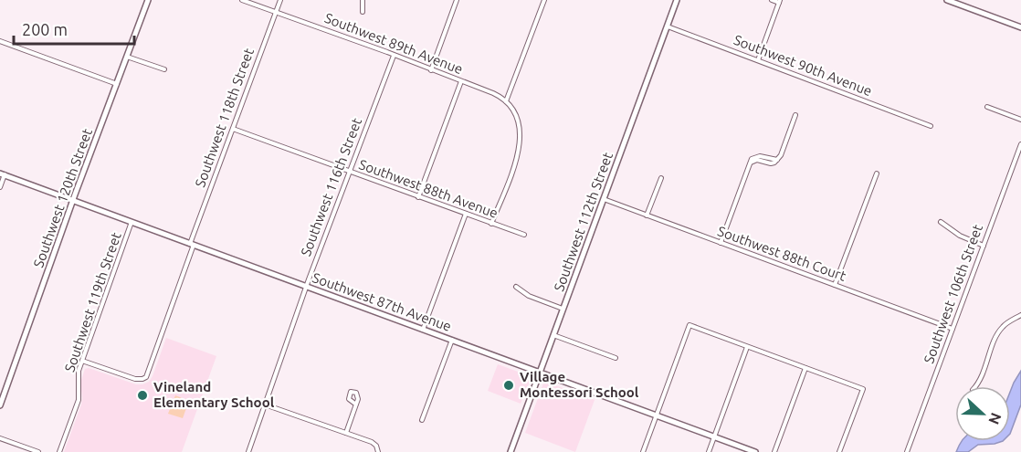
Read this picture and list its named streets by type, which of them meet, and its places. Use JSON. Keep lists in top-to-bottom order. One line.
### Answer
{"streets":{"main road":["Southwest 120th Street","Southwest 112th Street","Southwest 87th Avenue"],"street":["Southwest 89th Avenue","Southwest 90th Avenue","Southwest 118th Street","Southwest 116th Street","Southwest 88th Avenue","Southwest 88th Court","Southwest 106th Street","Southwest 119th Street"]},"crossings":[["Southwest 89th Avenue","Southwest 118th Street"],["Southwest 89th Avenue","Southwest 116th Street"],["Southwest 90th Avenue","Southwest 112th Street"],["Southwest 118th Street","Southwest 88th Avenue"],["Southwest 118th Street","Southwest 119th Street"],["Southwest 118th Street","Southwest 87th Avenue"],["Southwest 116th Street","Southwest 88th Avenue"],["Southwest 116th Street","Southwest 87th Avenue"],["Southwest 120th Street","Southwest 87th Avenue"],["Southwest 112th Street","Southwest 88th Court"],["Southwest 112th Street","Southwest 87th Avenue"],["Southwest 88th Court","Southwest 106th Street"],["Southwest 119th Street","Southwest 87th Avenue"]],"places":["Village Montessori School","Vineland Elementary School"],"scale_bar":"200 m","north":"right"}
